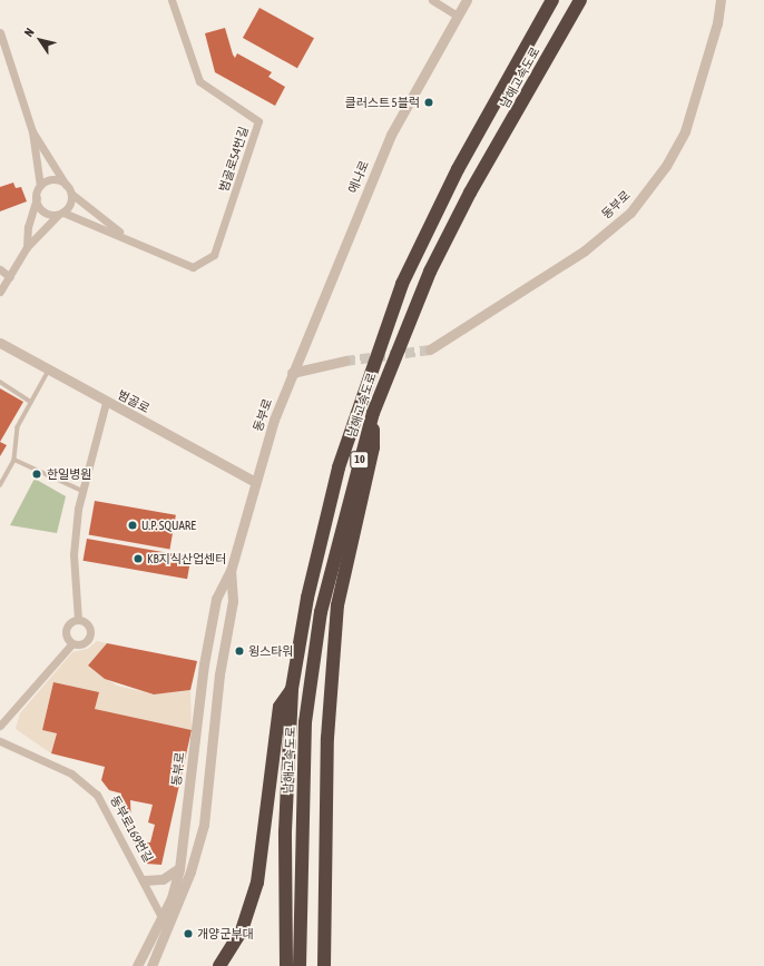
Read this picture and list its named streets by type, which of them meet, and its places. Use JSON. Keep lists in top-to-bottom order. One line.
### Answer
{"streets":{"highway":["남해고속도로","10"],"street":["범골로54번길","에나로","동부로","범골로","동부로169번길"]},"crossings":[["에나로","동부로"],["동부로","범골로"],["동부로","동부로169번길"]],"places":["클러스트 5블럭","한일병원","U.P. SQUARE","KB지식산업센터","윙스타워","개양군부대"],"north":"top left"}
